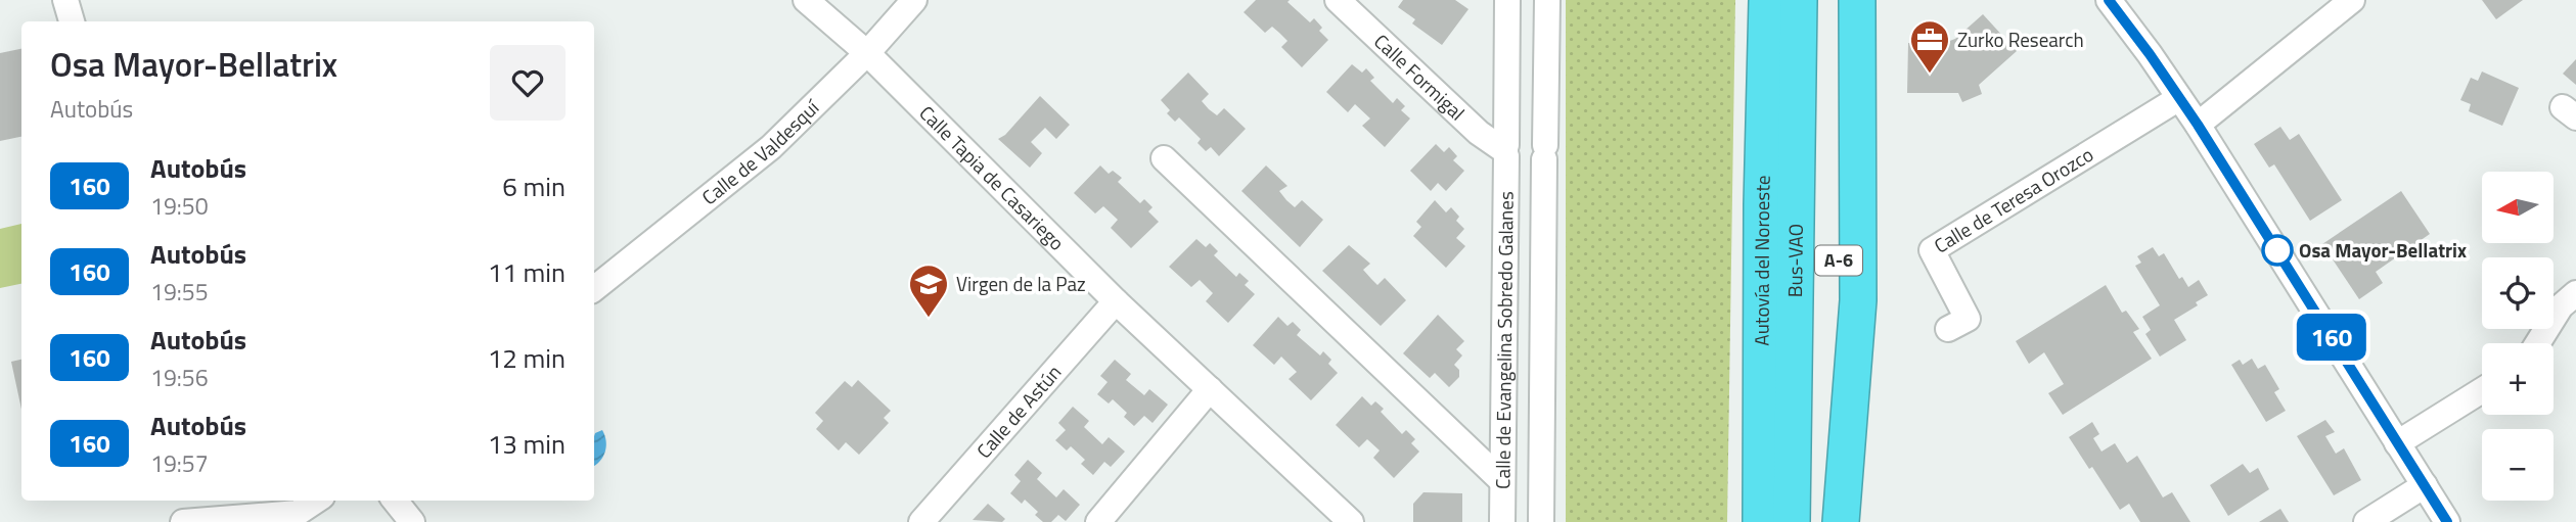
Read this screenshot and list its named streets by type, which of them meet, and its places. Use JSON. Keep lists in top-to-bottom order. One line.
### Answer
{"streets":{"highway":["Autovía del Noroeste","Bus-VAO","A-6"],"street":["Calle Formigal","Calle de Valdesquí","Calle Tapia de Casariego","Calle de Teresa Orozco","Calle de Evangelina Sobredo Galanes","Calle de Astún"]},"crossings":[["Calle Formigal","Calle de Evangelina Sobredo Galanes"],["Calle de Valdesquí","Calle Tapia de Casariego"],["Calle Tapia de Casariego","Calle de Astún"]],"places":{"office":["Zurko Research"],"other":["Osa Mayor-Bellatrix"],"school or university":["Virgen de la Paz"]},"lines":["bus line 160"],"north":"left","page":{"on_map":"160","heading":["Osa Mayor-Bellatrix","Autobús"],"list":[{"mark":"160","name":"Autobús","note":"19:50","value":"6 min"},{"mark":"160","name":"Autobús","note":"19:55","value":"11 min"},{"mark":"160","name":"Autobús","note":"19:56","value":"12 min"},{"mark":"160","name":"Autobús","note":"19:57","value":"13 min"}],"map_buttons":["+","−"]}}
